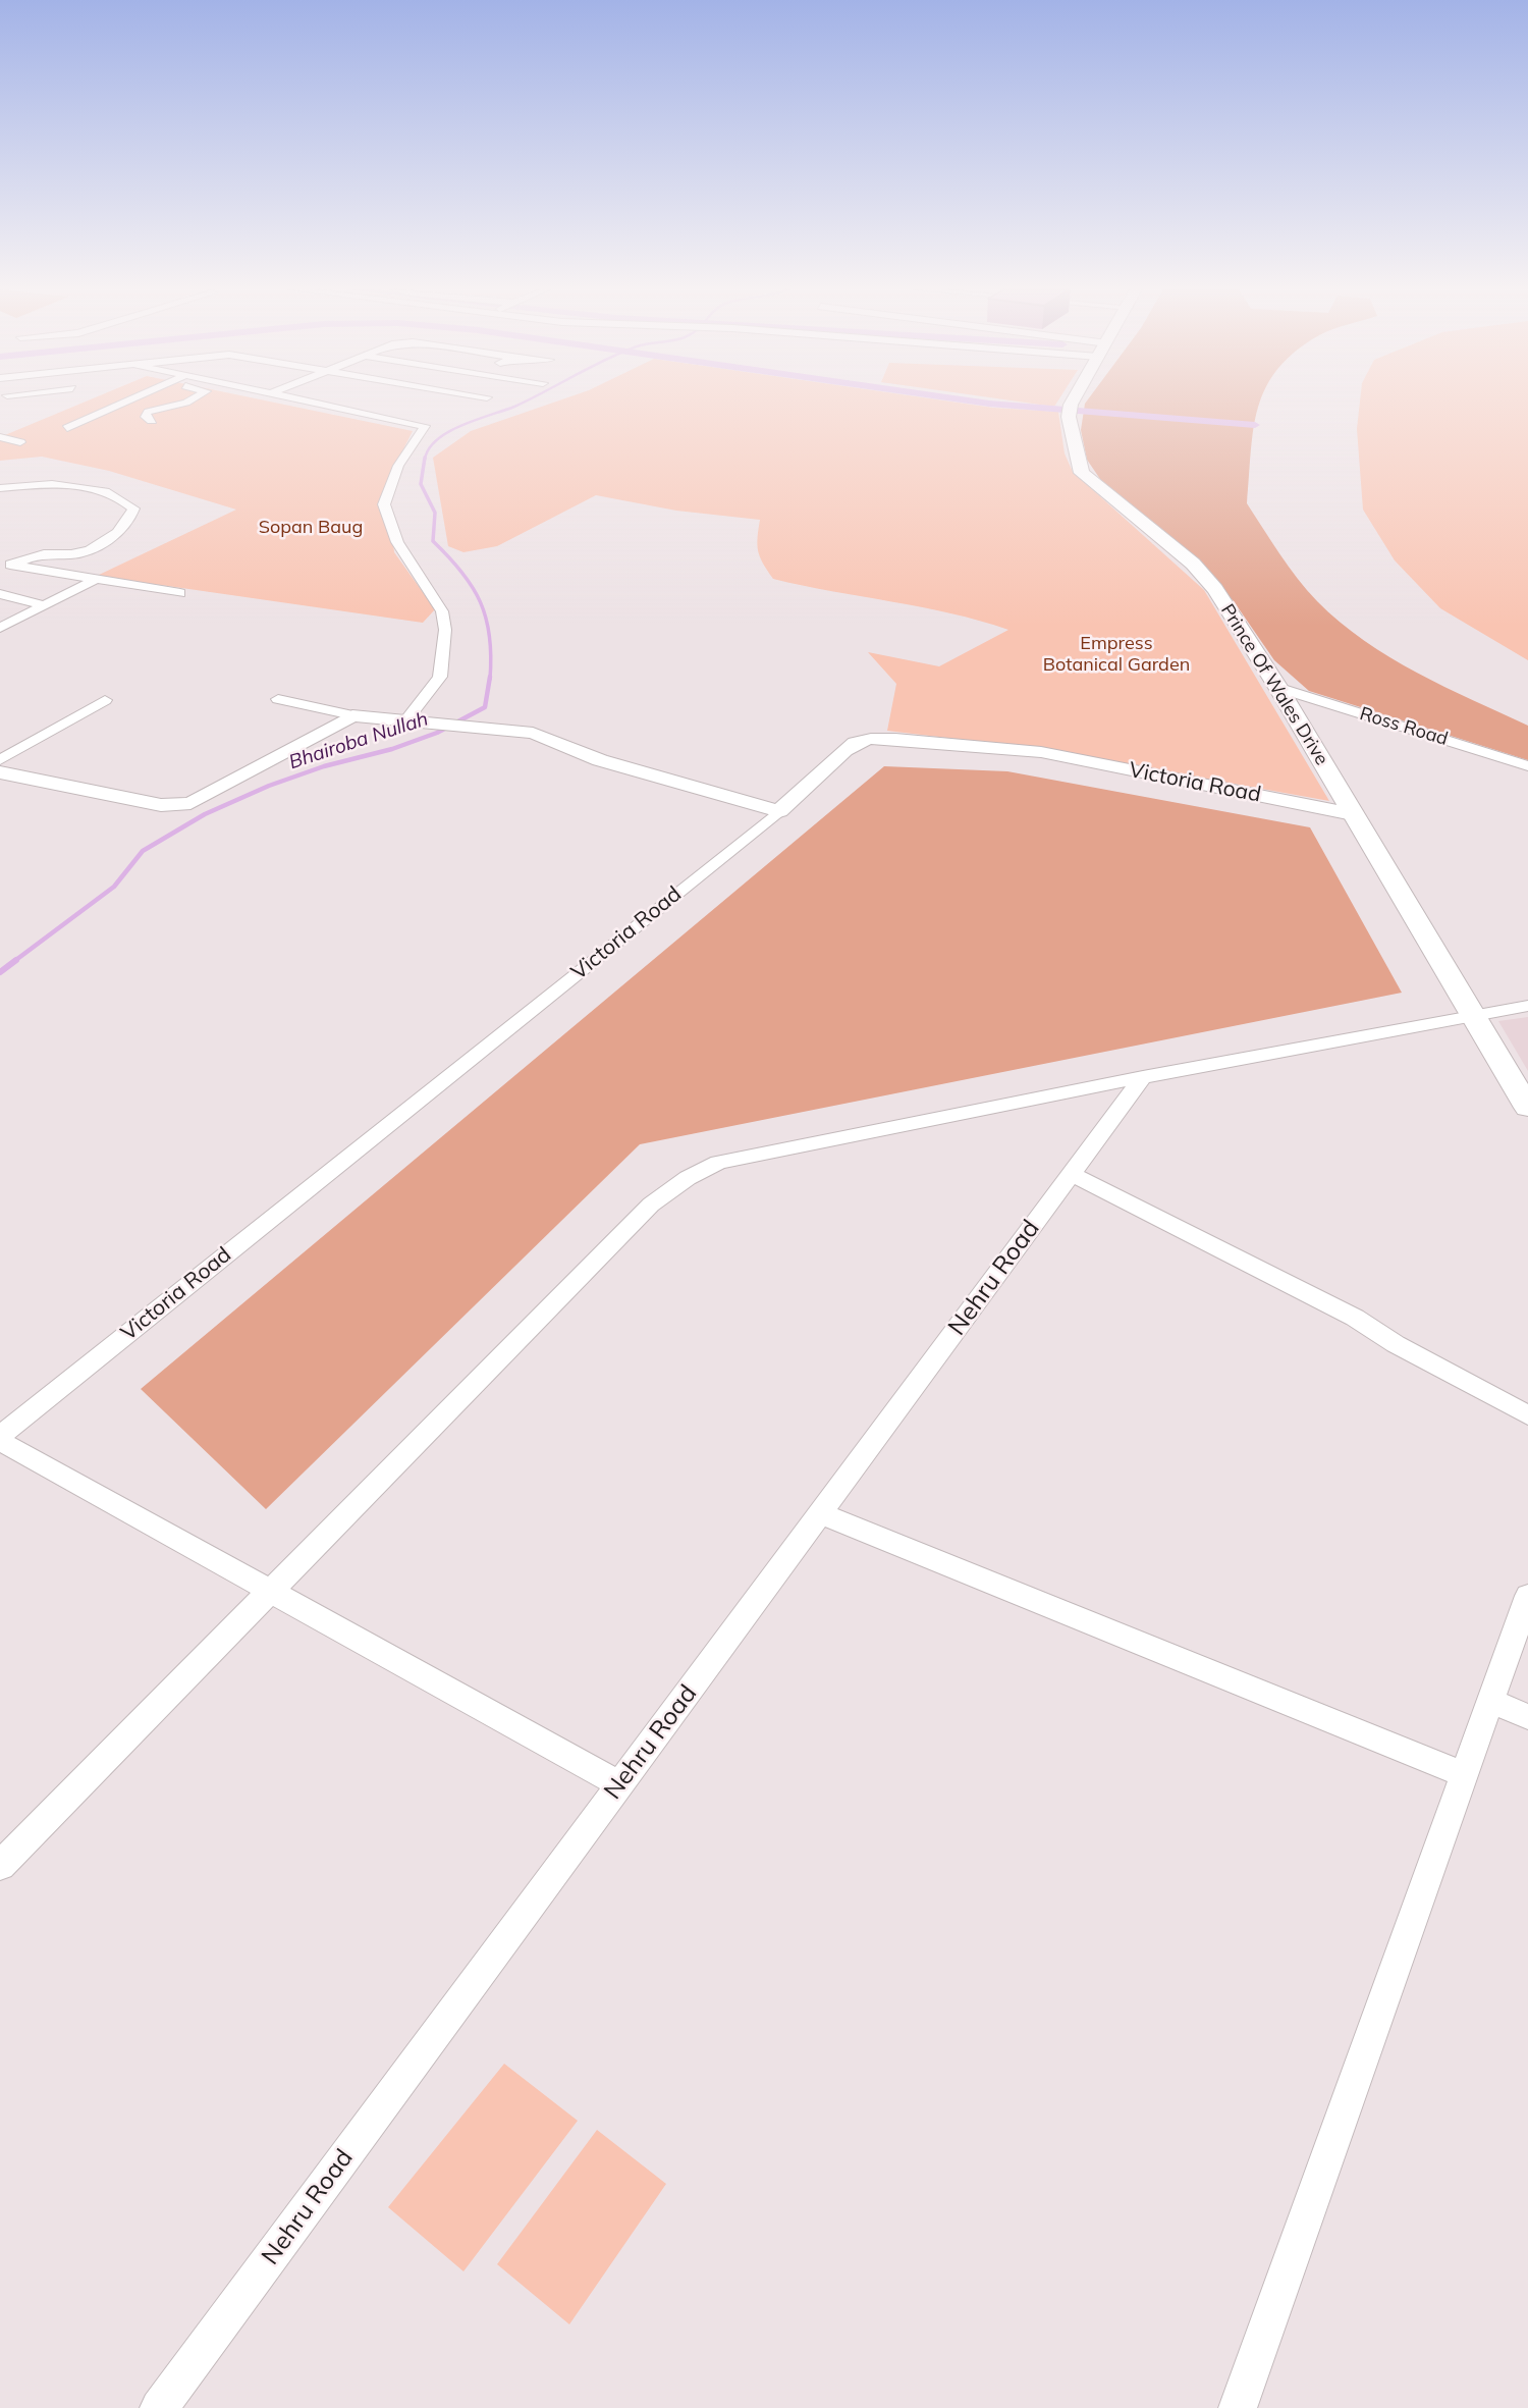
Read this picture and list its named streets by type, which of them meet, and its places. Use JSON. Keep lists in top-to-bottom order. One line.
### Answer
{"streets":{"main road":["Prince Of Wales Drive"],"street":["Ross Road","Victoria Road","Nehru Road"]},"crossings":[["Prince Of Wales Drive","Ross Road"],["Prince Of Wales Drive","Victoria Road"]],"water":["Bhairoba Nullah"],"parks":["Sopan Baug","Empress Botanical Garden"]}
